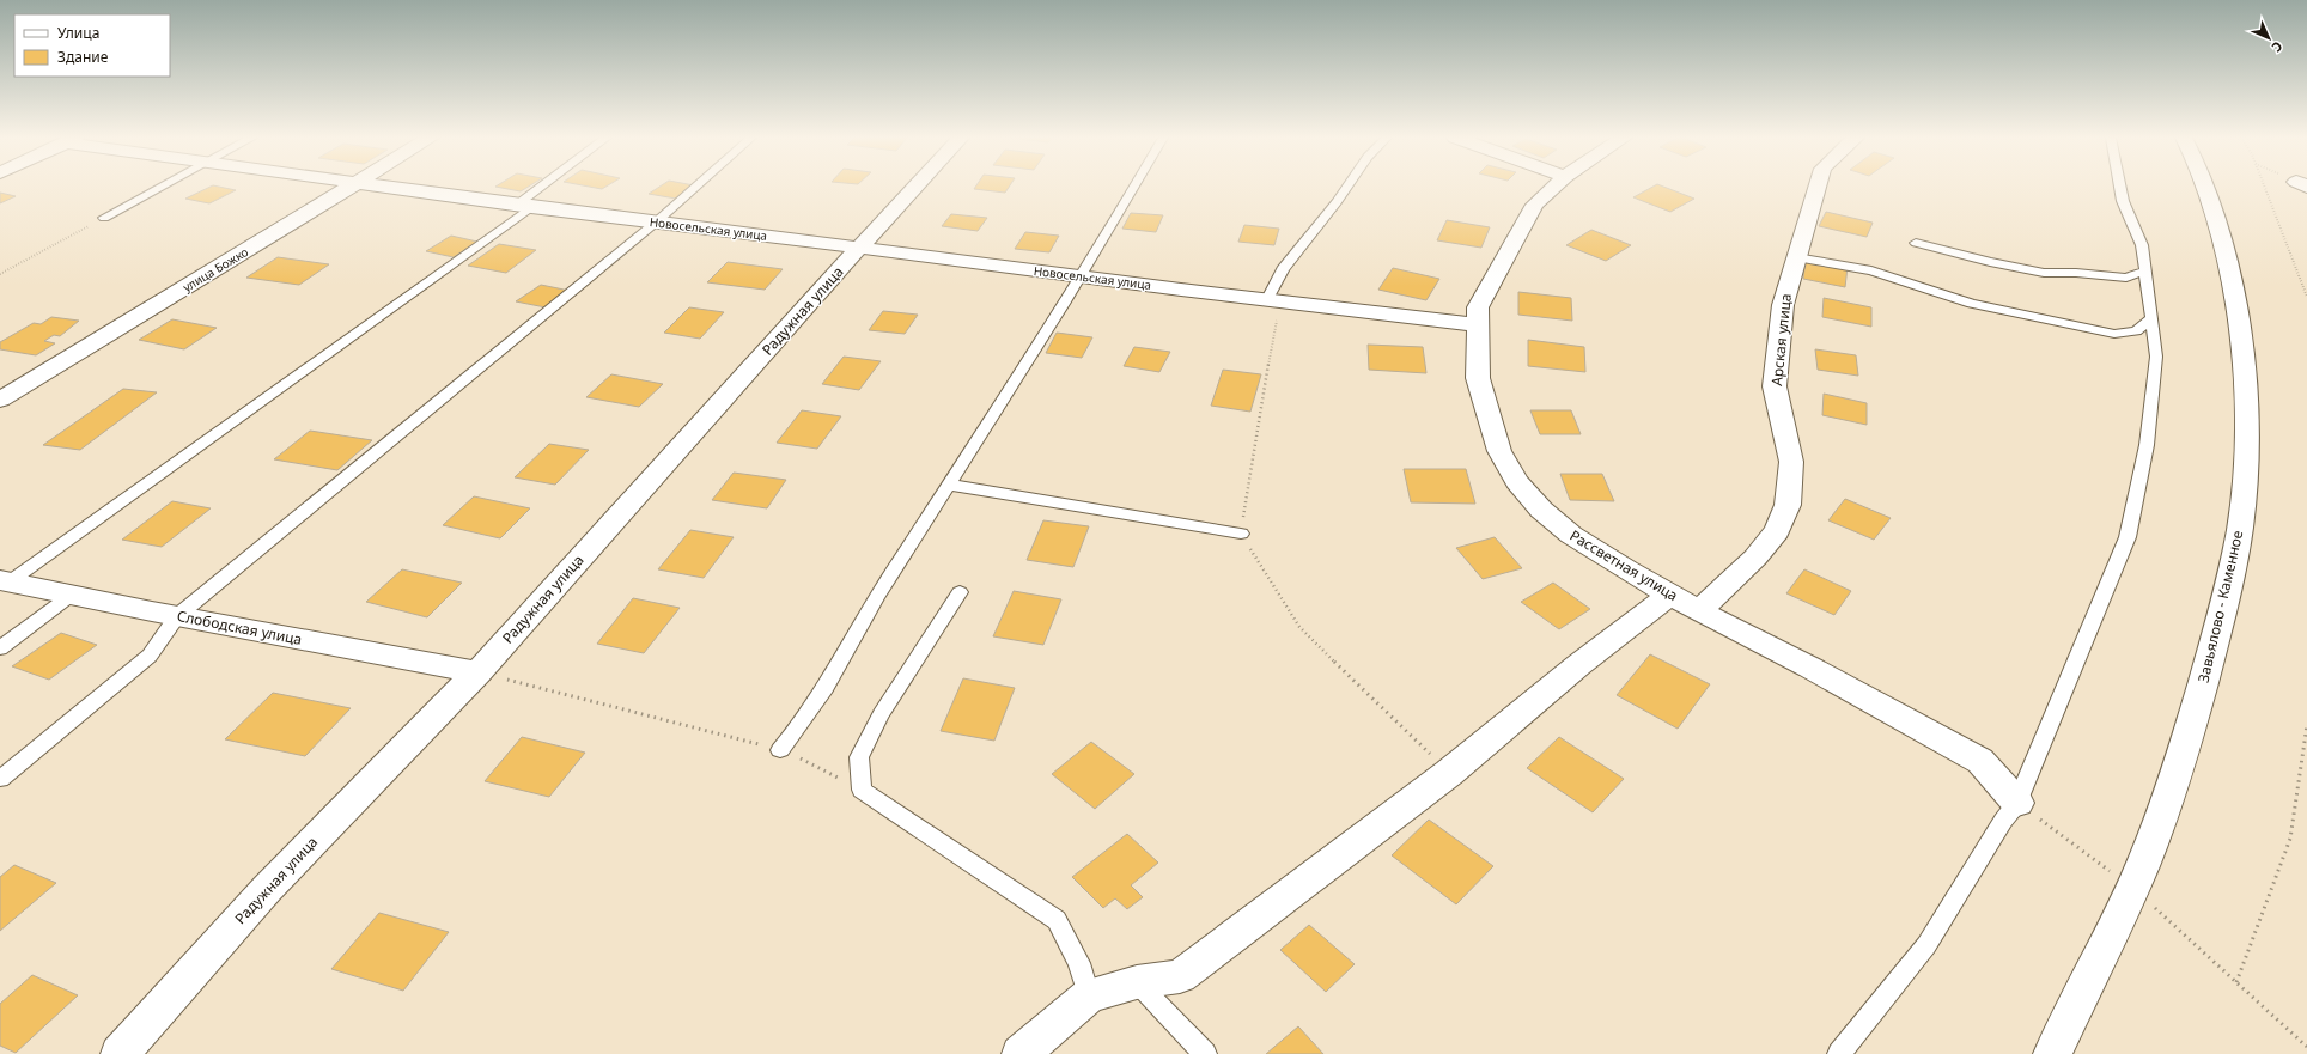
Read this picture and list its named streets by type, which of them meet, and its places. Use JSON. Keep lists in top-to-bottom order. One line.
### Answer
{"streets":{"street":["Новосельская улица","улица Божко","Радужная улица","Арская улица","Рассветная улица","Завьялово - Каменное","Слободская улица"]},"crossings":[["Новосельская улица","Радужная улица"],["Новосельская улица","Рассветная улица"],["Радужная улица","Слободская улица"],["Арская улица","Рассветная улица"]],"legend":["Улица","Здание"],"north":"bottom right"}
